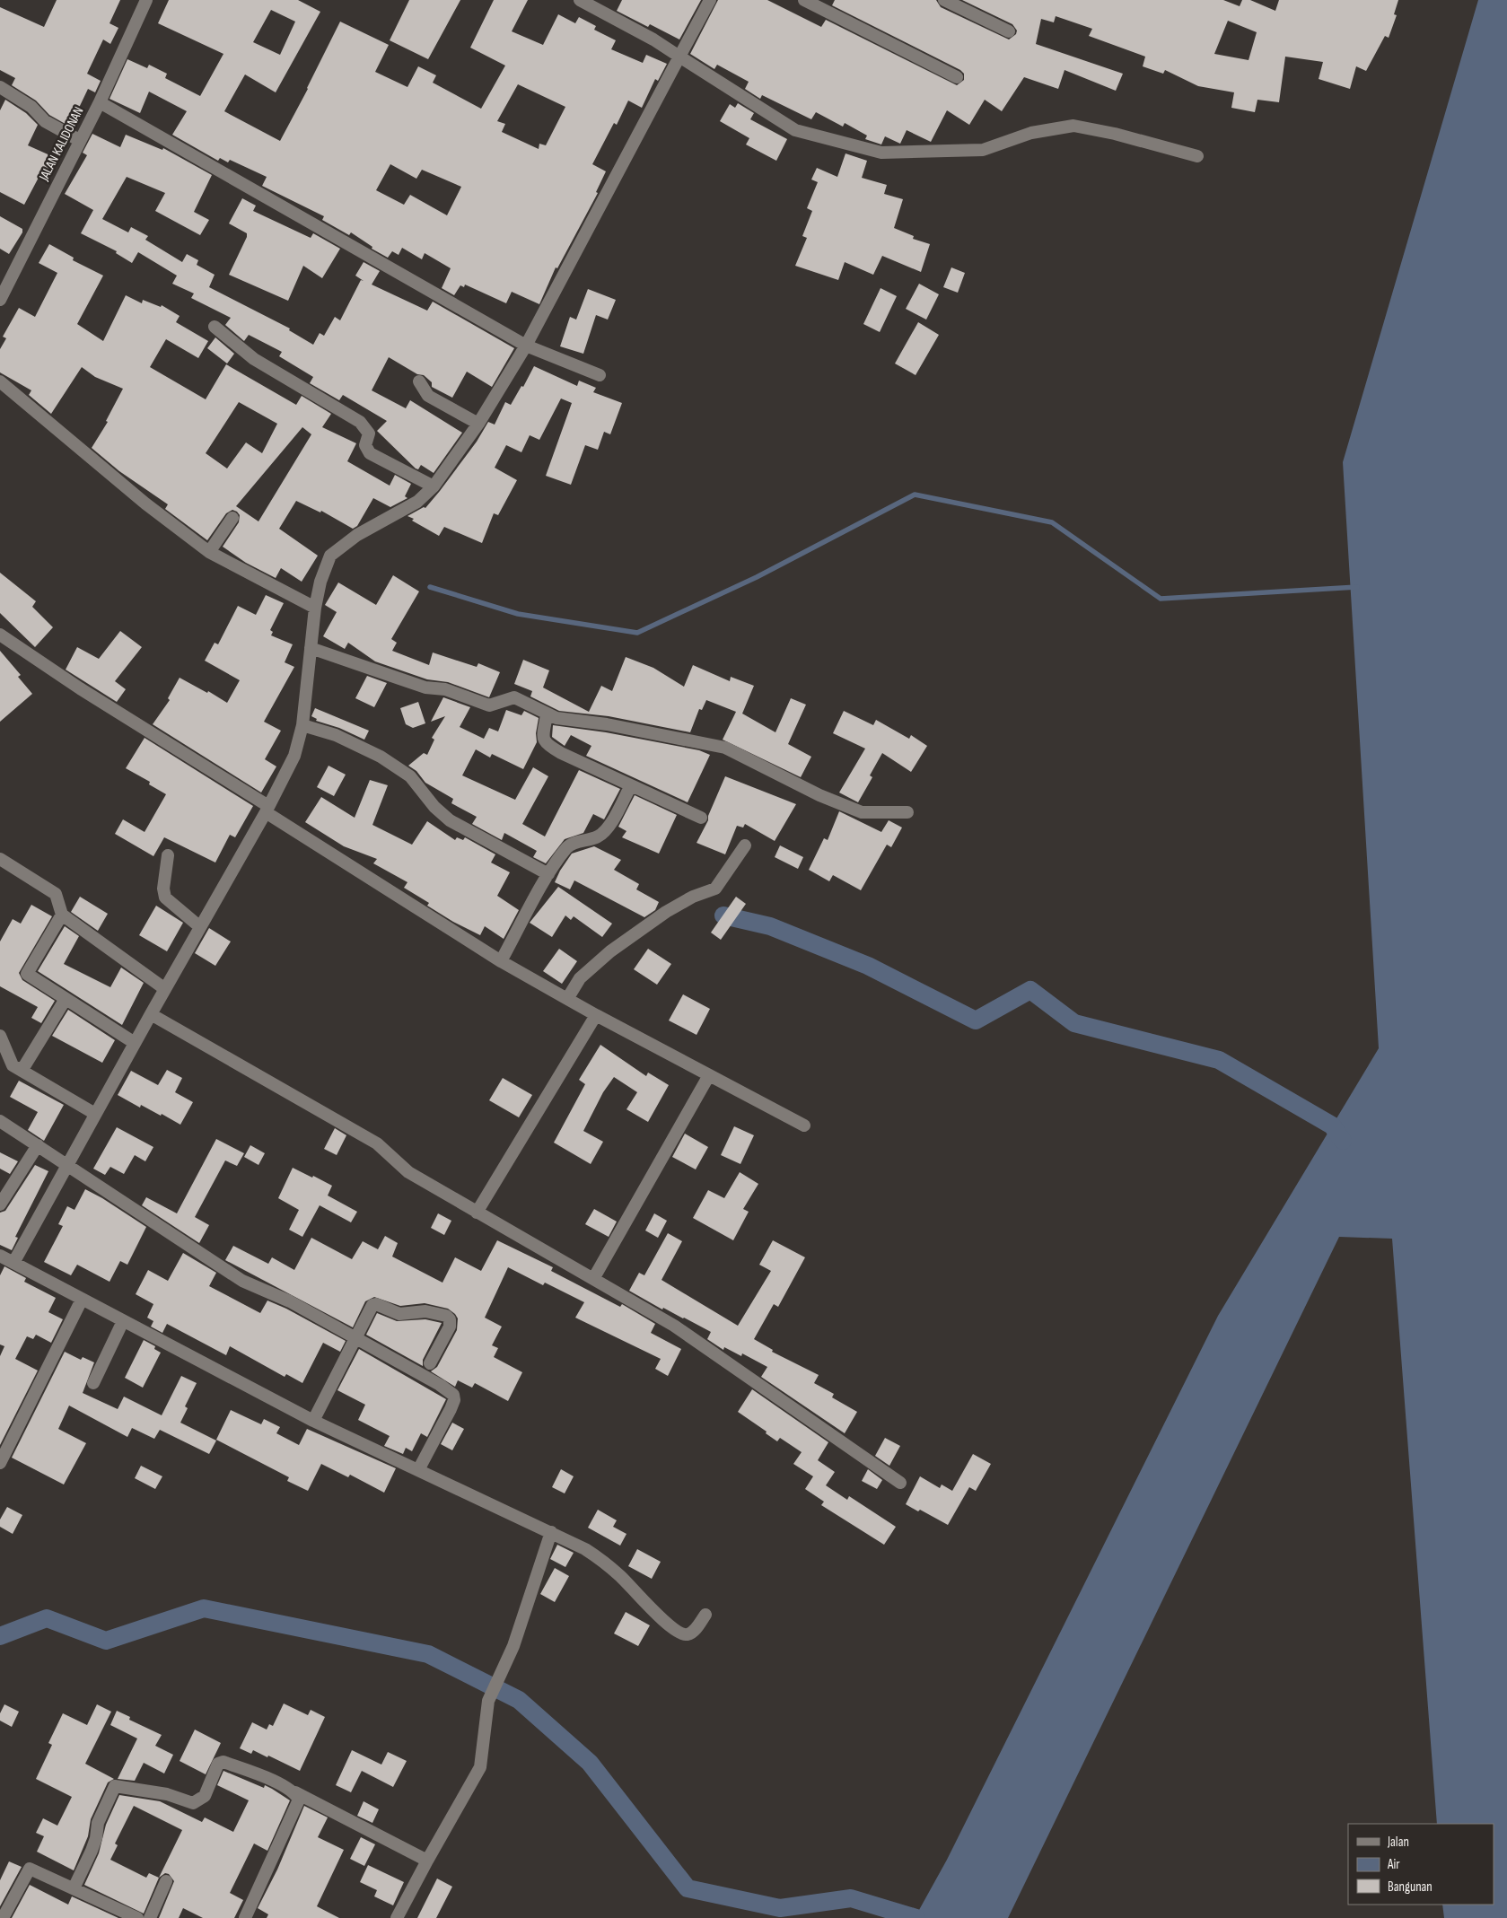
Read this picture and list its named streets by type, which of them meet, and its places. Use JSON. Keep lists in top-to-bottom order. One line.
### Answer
{"streets":{"street":["JALAN KALIDONAN"]},"legend":["Jalan","Air","Bangunan"]}
